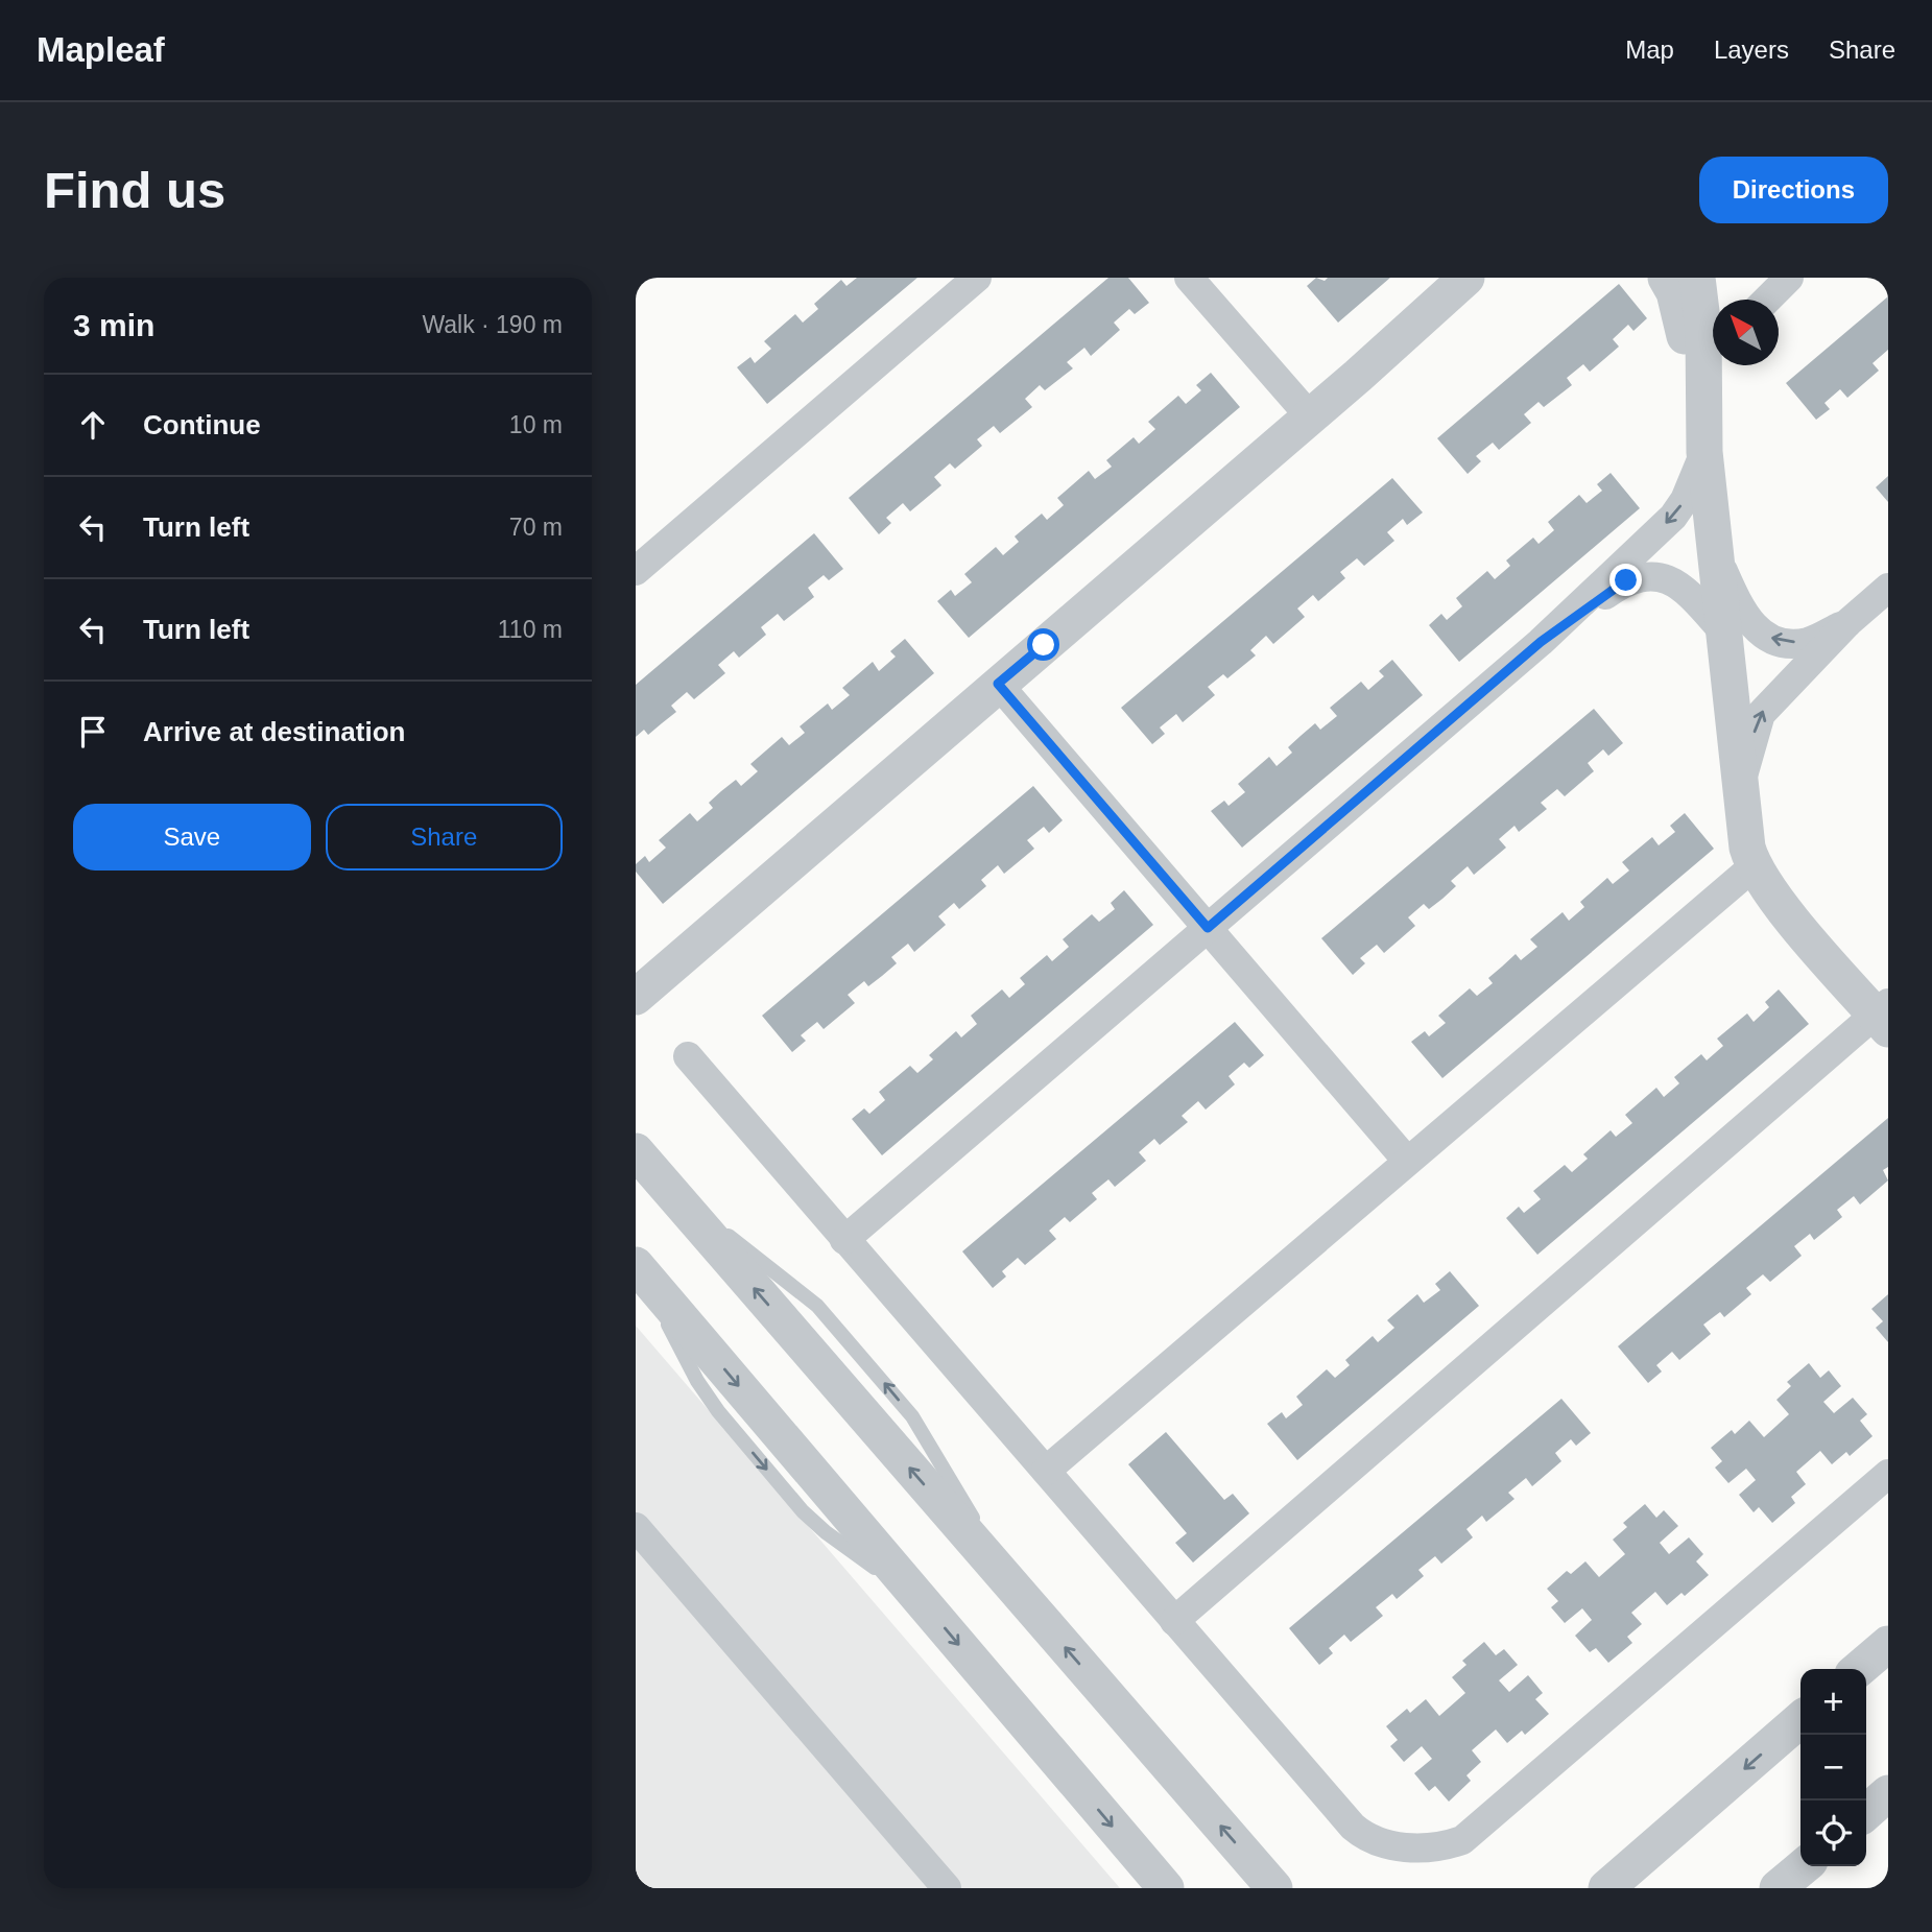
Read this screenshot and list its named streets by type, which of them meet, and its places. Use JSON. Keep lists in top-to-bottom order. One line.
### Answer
{"north":"top left","page":{"header":"Mapleaf","nav":["Map","Layers","Share"],"buttons":["Directions",["Save","Share"]],"title":"Find us","heading":["3 min","Walk · 190 m"],"list":[["Continue","10 m"],["Turn left","70 m"],["Turn left","110 m"],"Arrive at destination"],"map_buttons":["+","−"]}}
